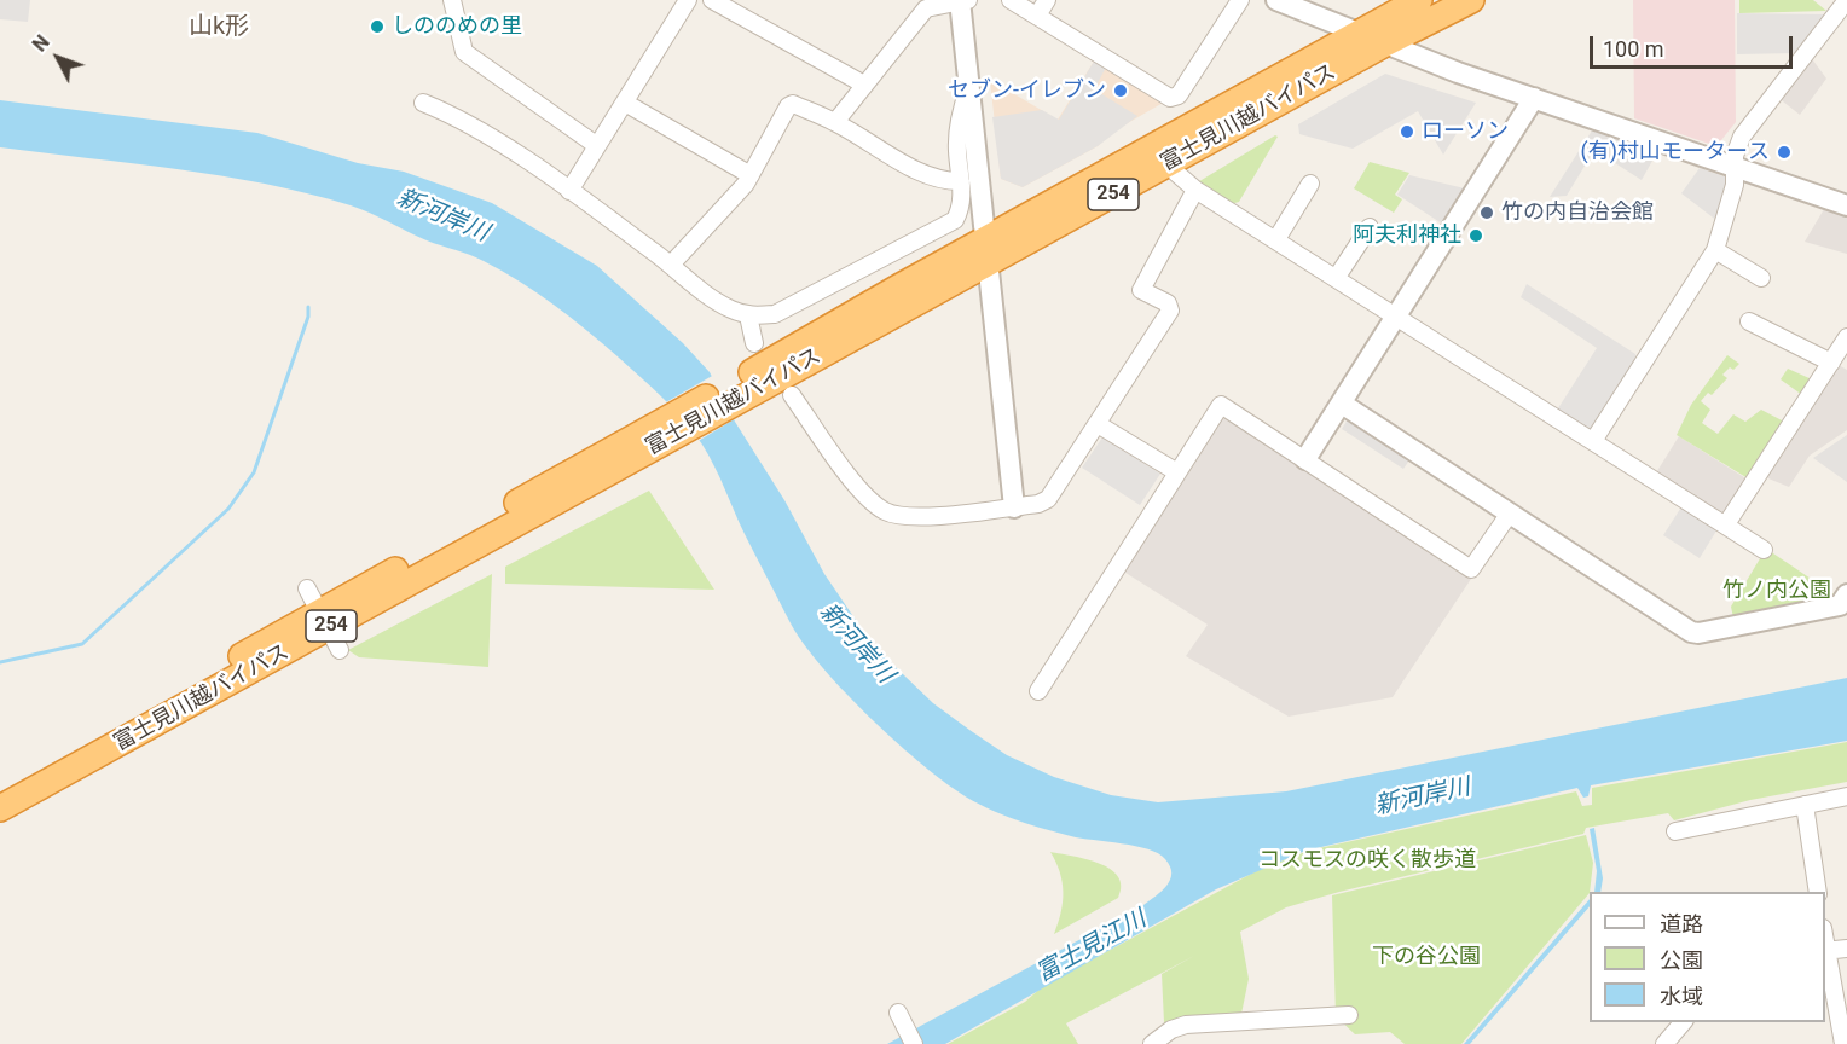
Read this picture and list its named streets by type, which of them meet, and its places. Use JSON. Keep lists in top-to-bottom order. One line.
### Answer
{"streets":{"highway":["富士見川越バイパス","254"]},"districts":["山k形"],"water":["新河岸川","富士見江川"],"parks":["竹ノ内公園","コスモスの咲く散歩道","下の谷公園"],"places":["しののめの里","セブン-イレブン","ローソン","(有)村山モータース","竹の内自治会館","阿夫利神社"],"legend":["道路","公園","水域"],"scale_bar":"100 m","north":"top left"}
